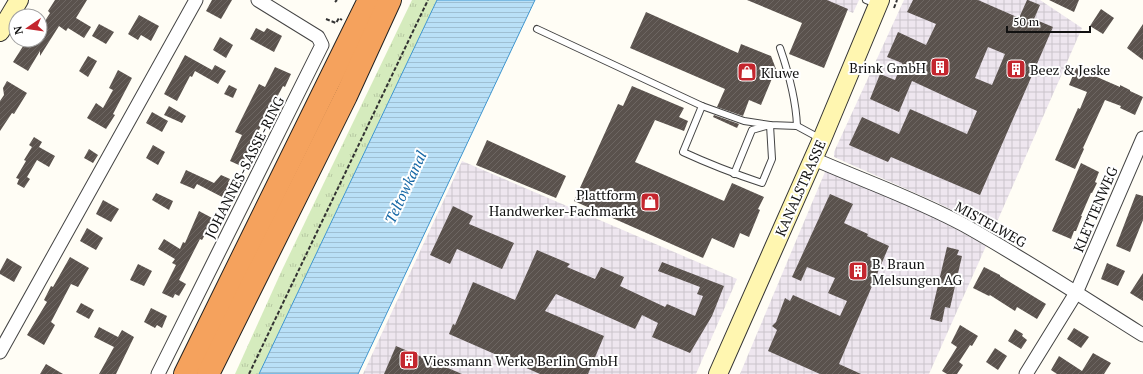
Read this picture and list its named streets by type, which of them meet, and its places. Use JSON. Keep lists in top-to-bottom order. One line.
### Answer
{"streets":{"street":["JOHANNES-SASSE-RING","KANALSTRASSE","KLETTENWEG","MISTELWEG"]},"crossings":[["KANALSTRASSE","MISTELWEG"],["KLETTENWEG","MISTELWEG"]],"water":["Teltowkanal"],"places":{"building":["Brink GmbH","Beez & Jeske","B. Braun Melsungen AG","Viessmann Werke Berlin GmbH"],"shop":["Kluwe","Plattform Handwerker-Fachmarkt"]},"scale_bar":"50 m","north":"left"}
